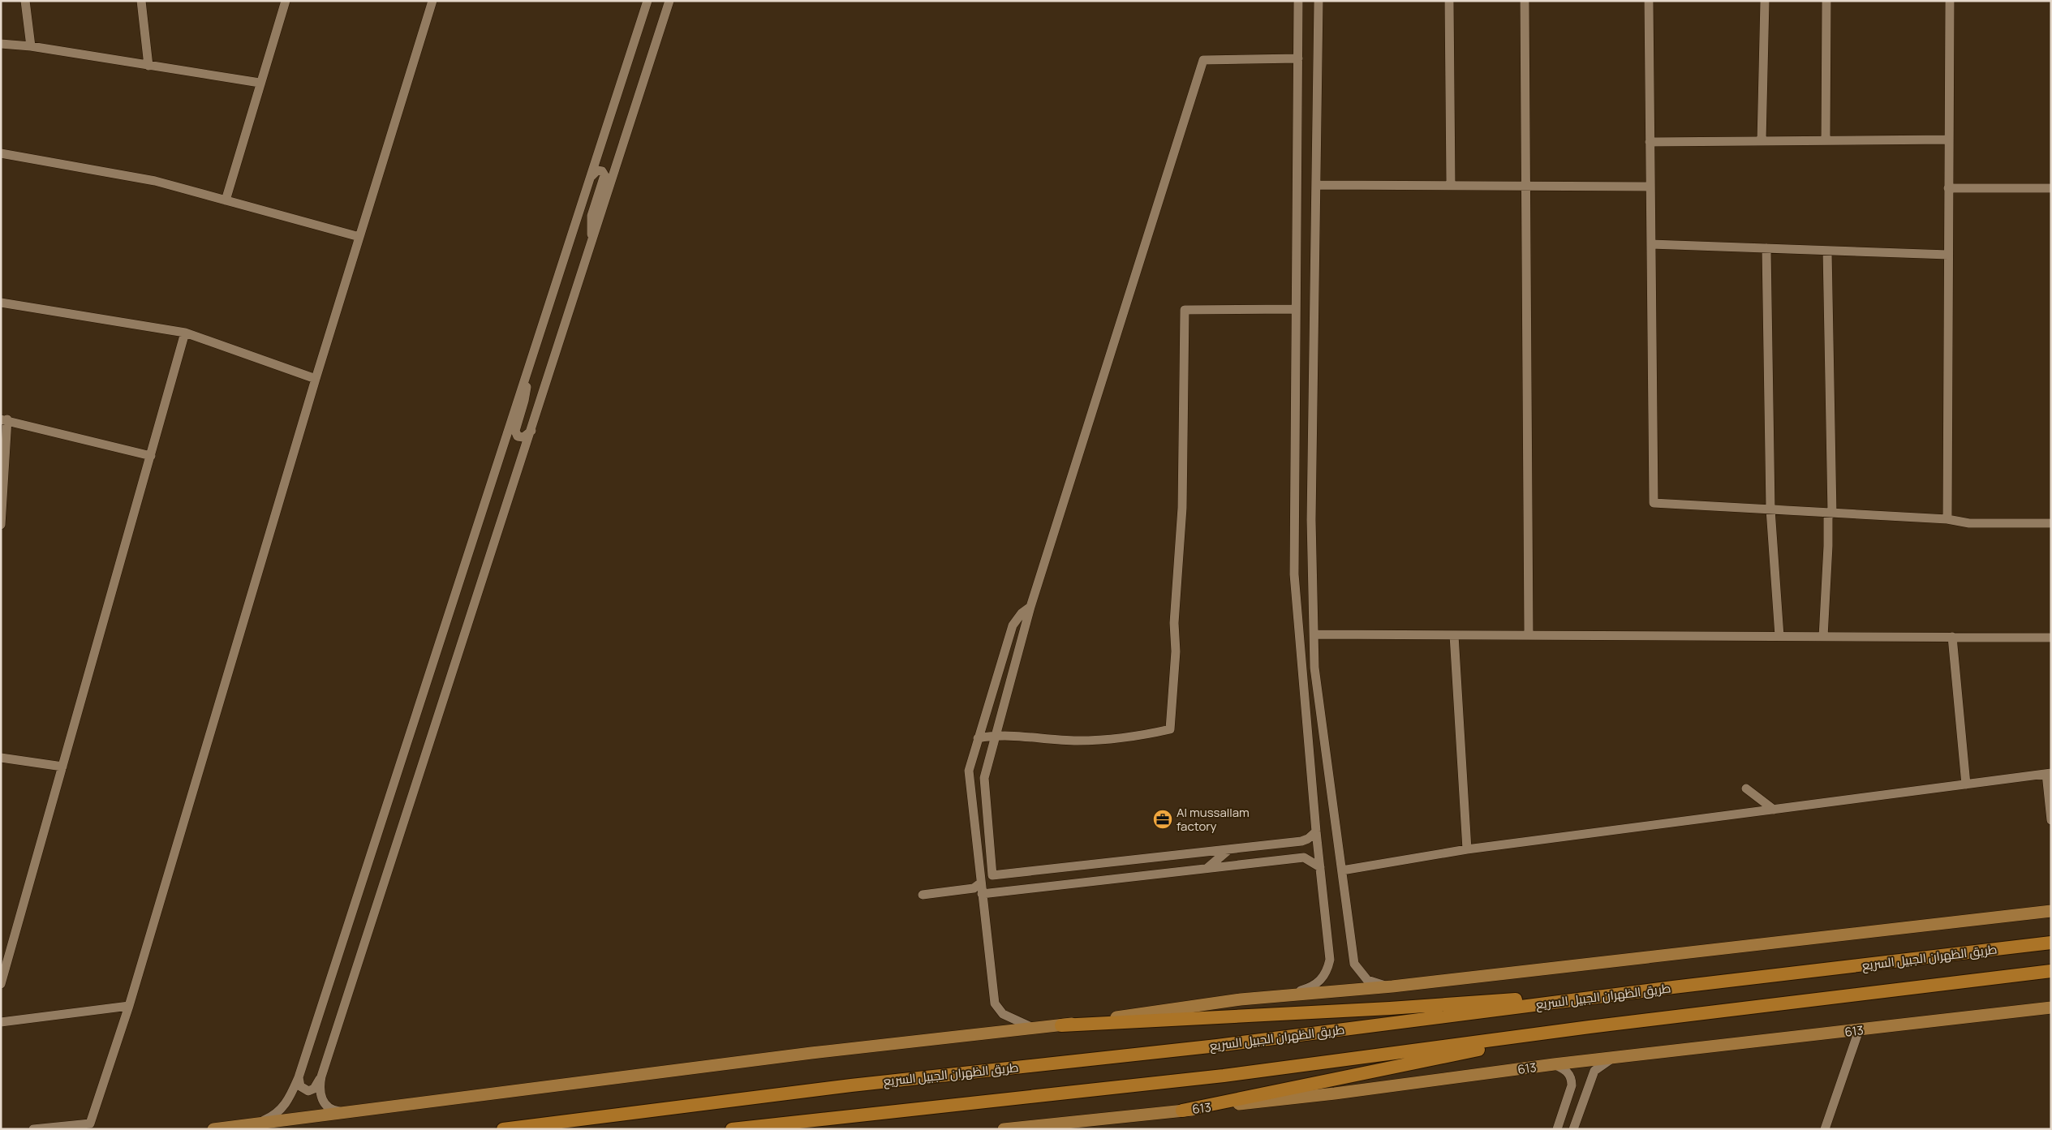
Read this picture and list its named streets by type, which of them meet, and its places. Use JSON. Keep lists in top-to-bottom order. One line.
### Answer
{"streets":{"highway":["طريق الظهران الجبيل السريع"],"main road":["613"]},"places":{"office":["Al mussallam factory"]}}
